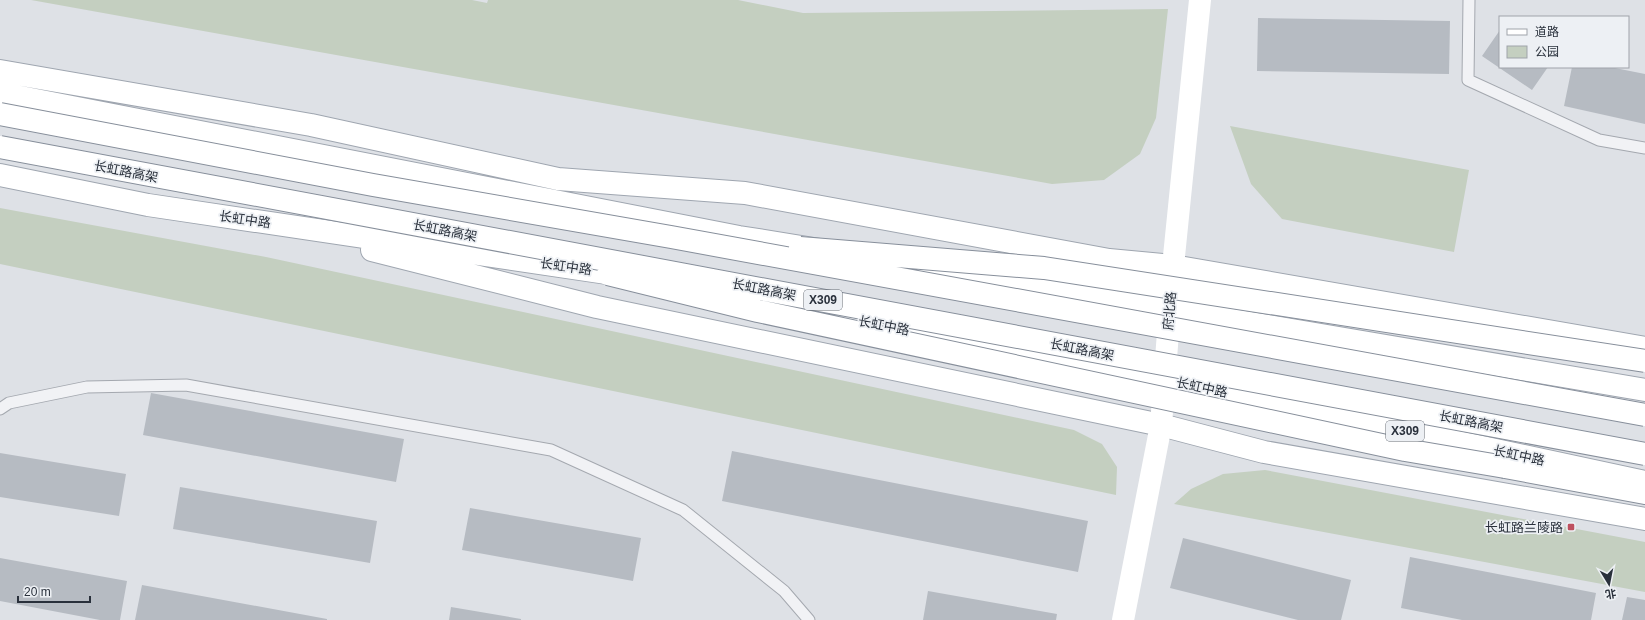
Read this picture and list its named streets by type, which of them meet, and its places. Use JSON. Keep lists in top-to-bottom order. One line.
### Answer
{"streets":{"main road":["长虹路高架","长虹中路","X309","府北路"]},"crossings":[["长虹中路","府北路"]],"places":{"transit":["长虹路兰陵路"]},"legend":["道路","公园"],"scale_bar":"20 m","north":"bottom"}
